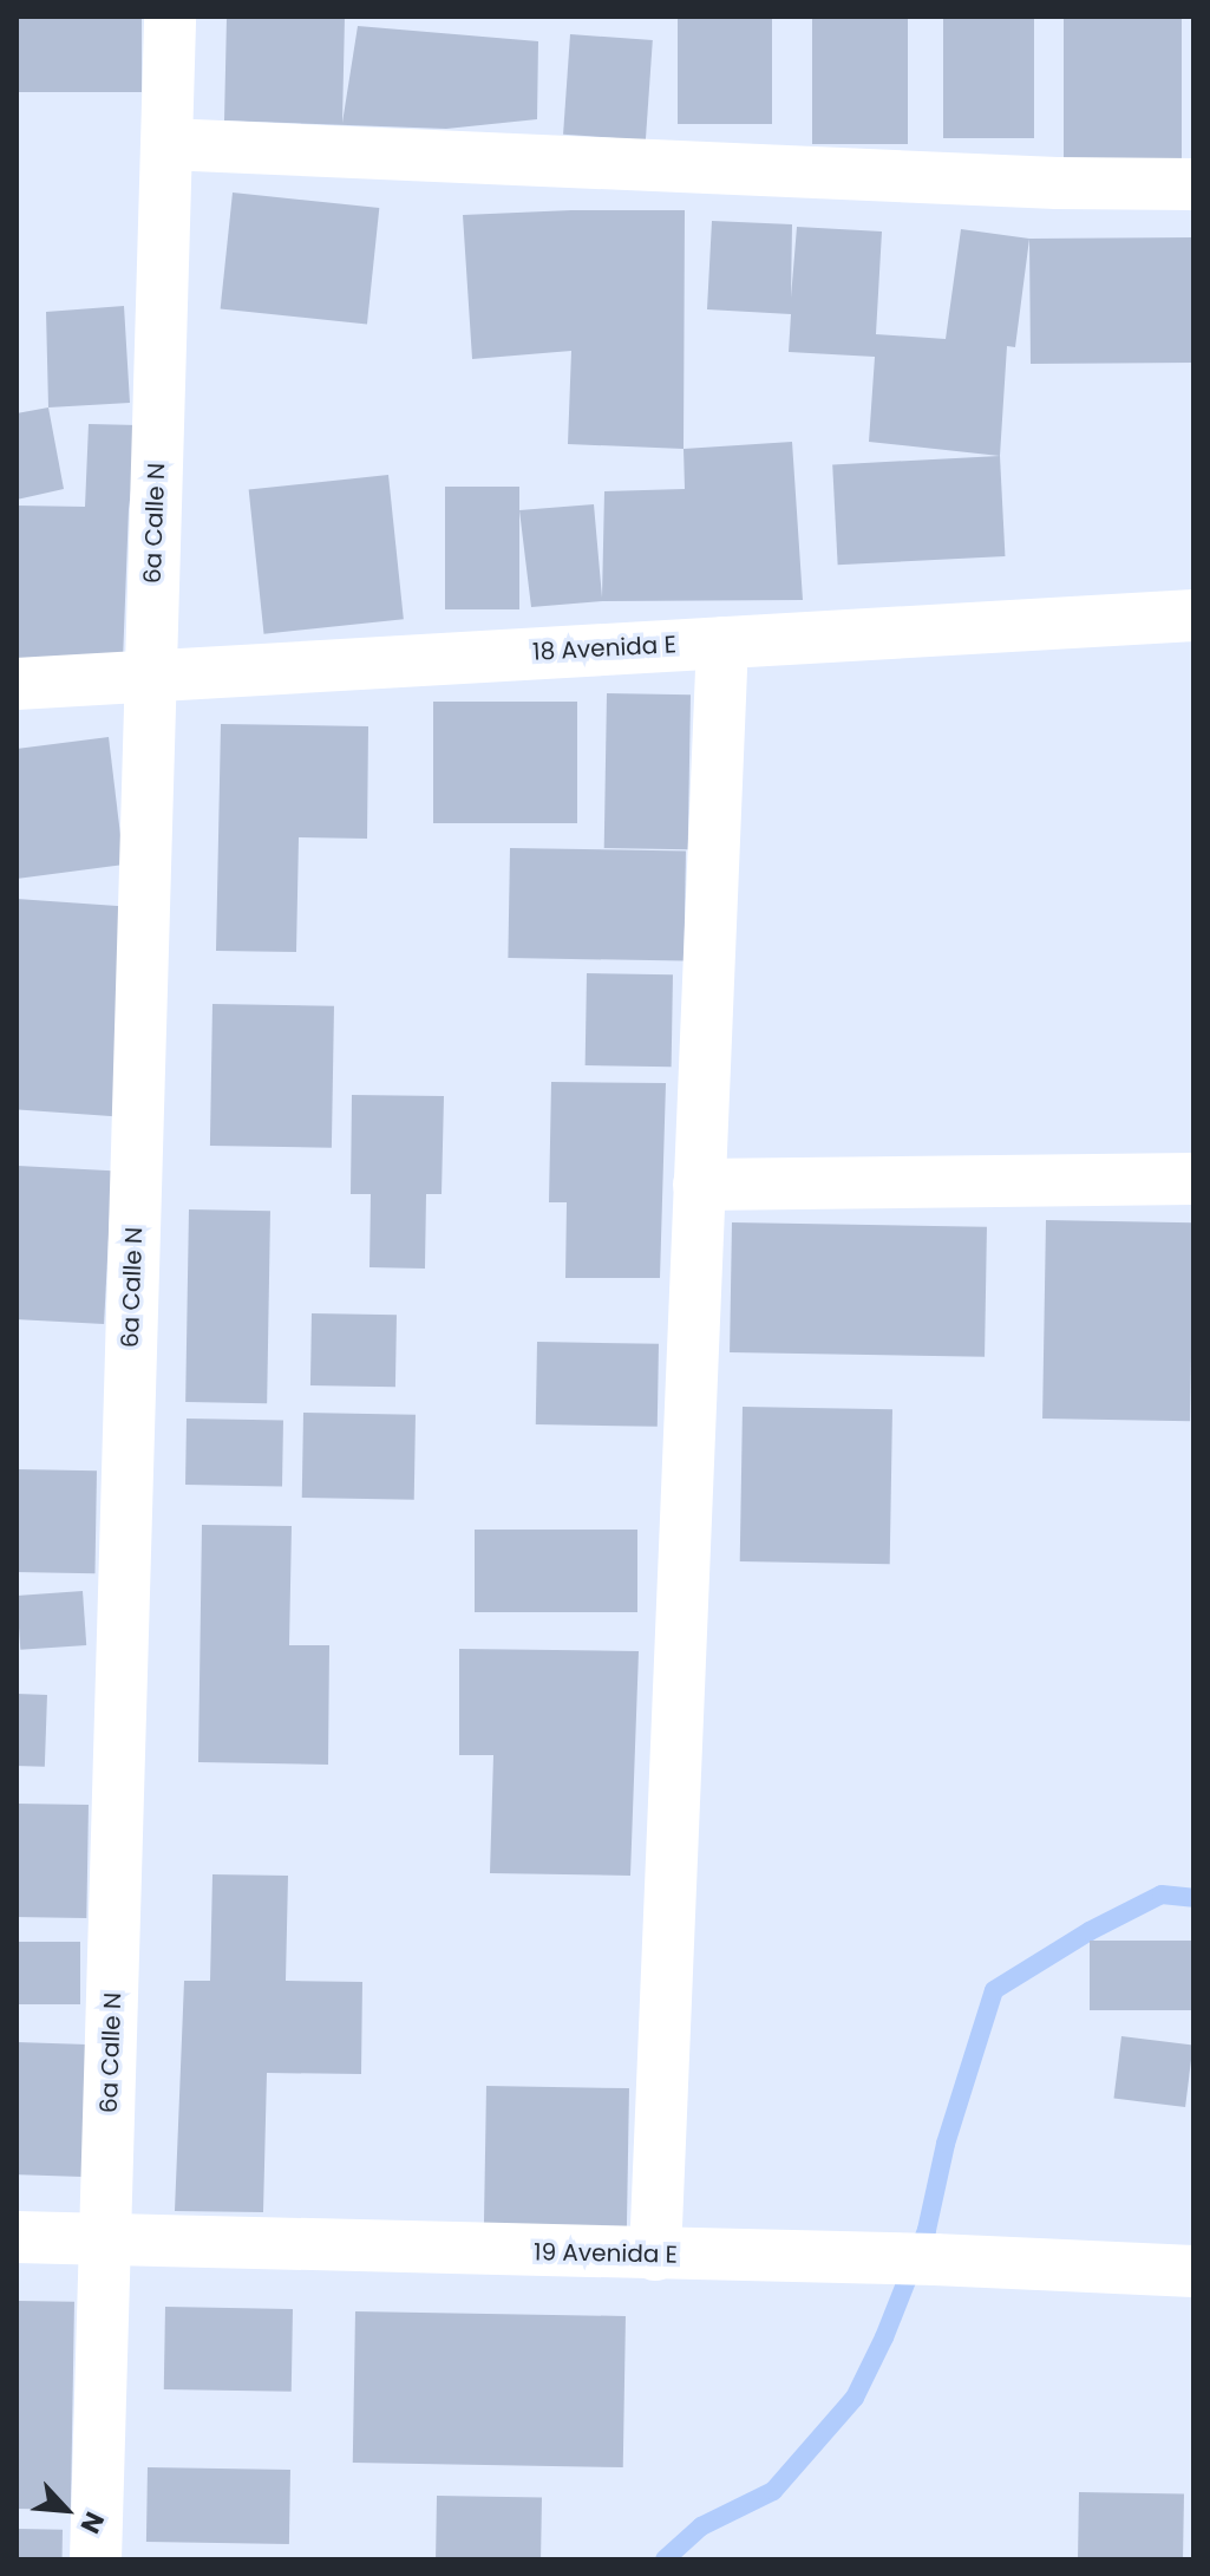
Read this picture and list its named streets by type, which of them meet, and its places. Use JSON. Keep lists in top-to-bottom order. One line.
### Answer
{"streets":{"street":["6a Calle N","18 Avenida E","19 Avenida E"]},"crossings":[["6a Calle N","18 Avenida E"],["6a Calle N","19 Avenida E"]],"north":"bottom right"}
